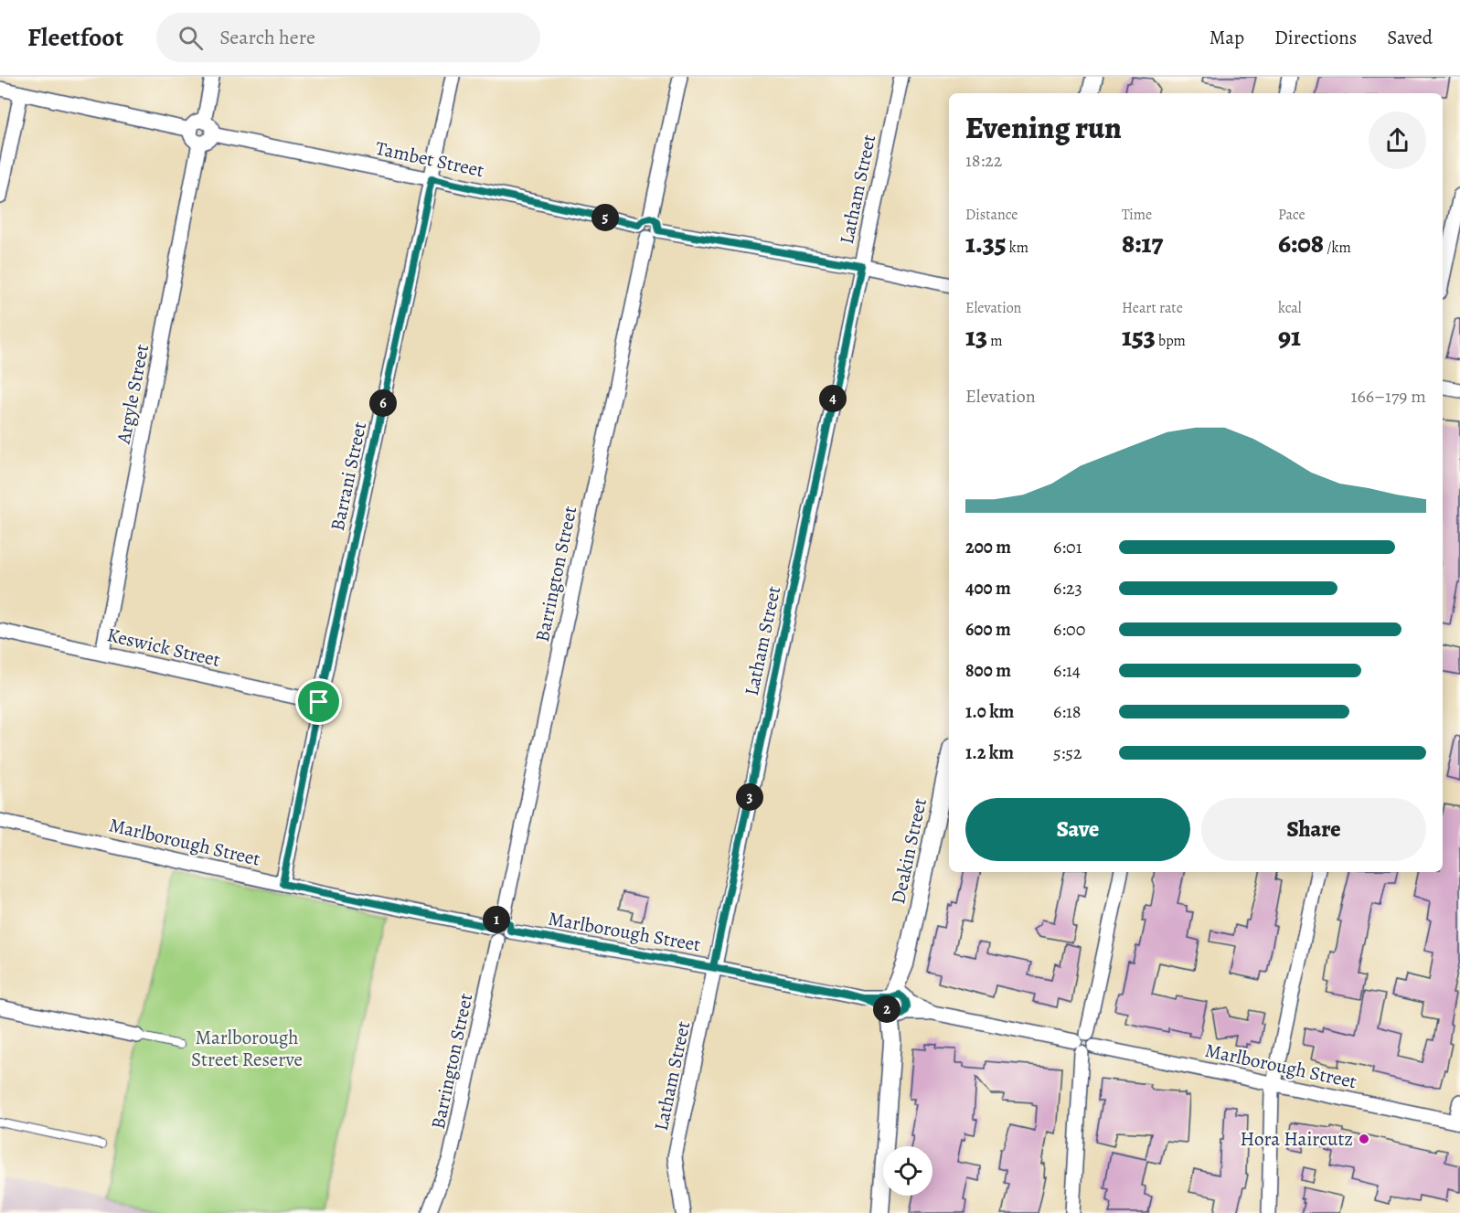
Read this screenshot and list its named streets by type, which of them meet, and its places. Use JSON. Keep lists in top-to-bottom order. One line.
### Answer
{"streets":{"street":["Tambet Street","Latham Street","Argyle Street","Barrani Street","Barrington Street","Keswick Street","Marlborough Street","Deakin Street"]},"crossings":[["Tambet Street","Argyle Street"],["Tambet Street","Barrani Street"],["Latham Street","Marlborough Street"],["Argyle Street","Keswick Street"],["Barrani Street","Keswick Street"],["Barrani Street","Marlborough Street"],["Barrington Street","Marlborough Street"],["Marlborough Street","Deakin Street"]],"parks":["Marlborough Street Reserve"],"places":["Hora Haircutz"],"page":{"header":"Fleetfoot","search":"Search here","nav":["Map","Directions","Saved"],"heading":["Evening run","18:22"],"stats":[["Distance","1.35 km"],["Time","8:17"],["Pace","6:08 /km"],["Elevation","13 m"],["Heart rate","153 bpm"],["kcal","91"]],"pins":["5","4","6","3","1","2"],"chart":["Elevation","166–179 m"],"list":[{"name":"200 m","note":"6:01"},{"name":"400 m","note":"6:23"},{"name":"600 m","note":"6:00"},{"name":"800 m","note":"6:14"},{"name":"1.0 km","note":"6:18"},{"name":"1.2 km","note":"5:52"}],"buttons":["Save","Share"]}}
